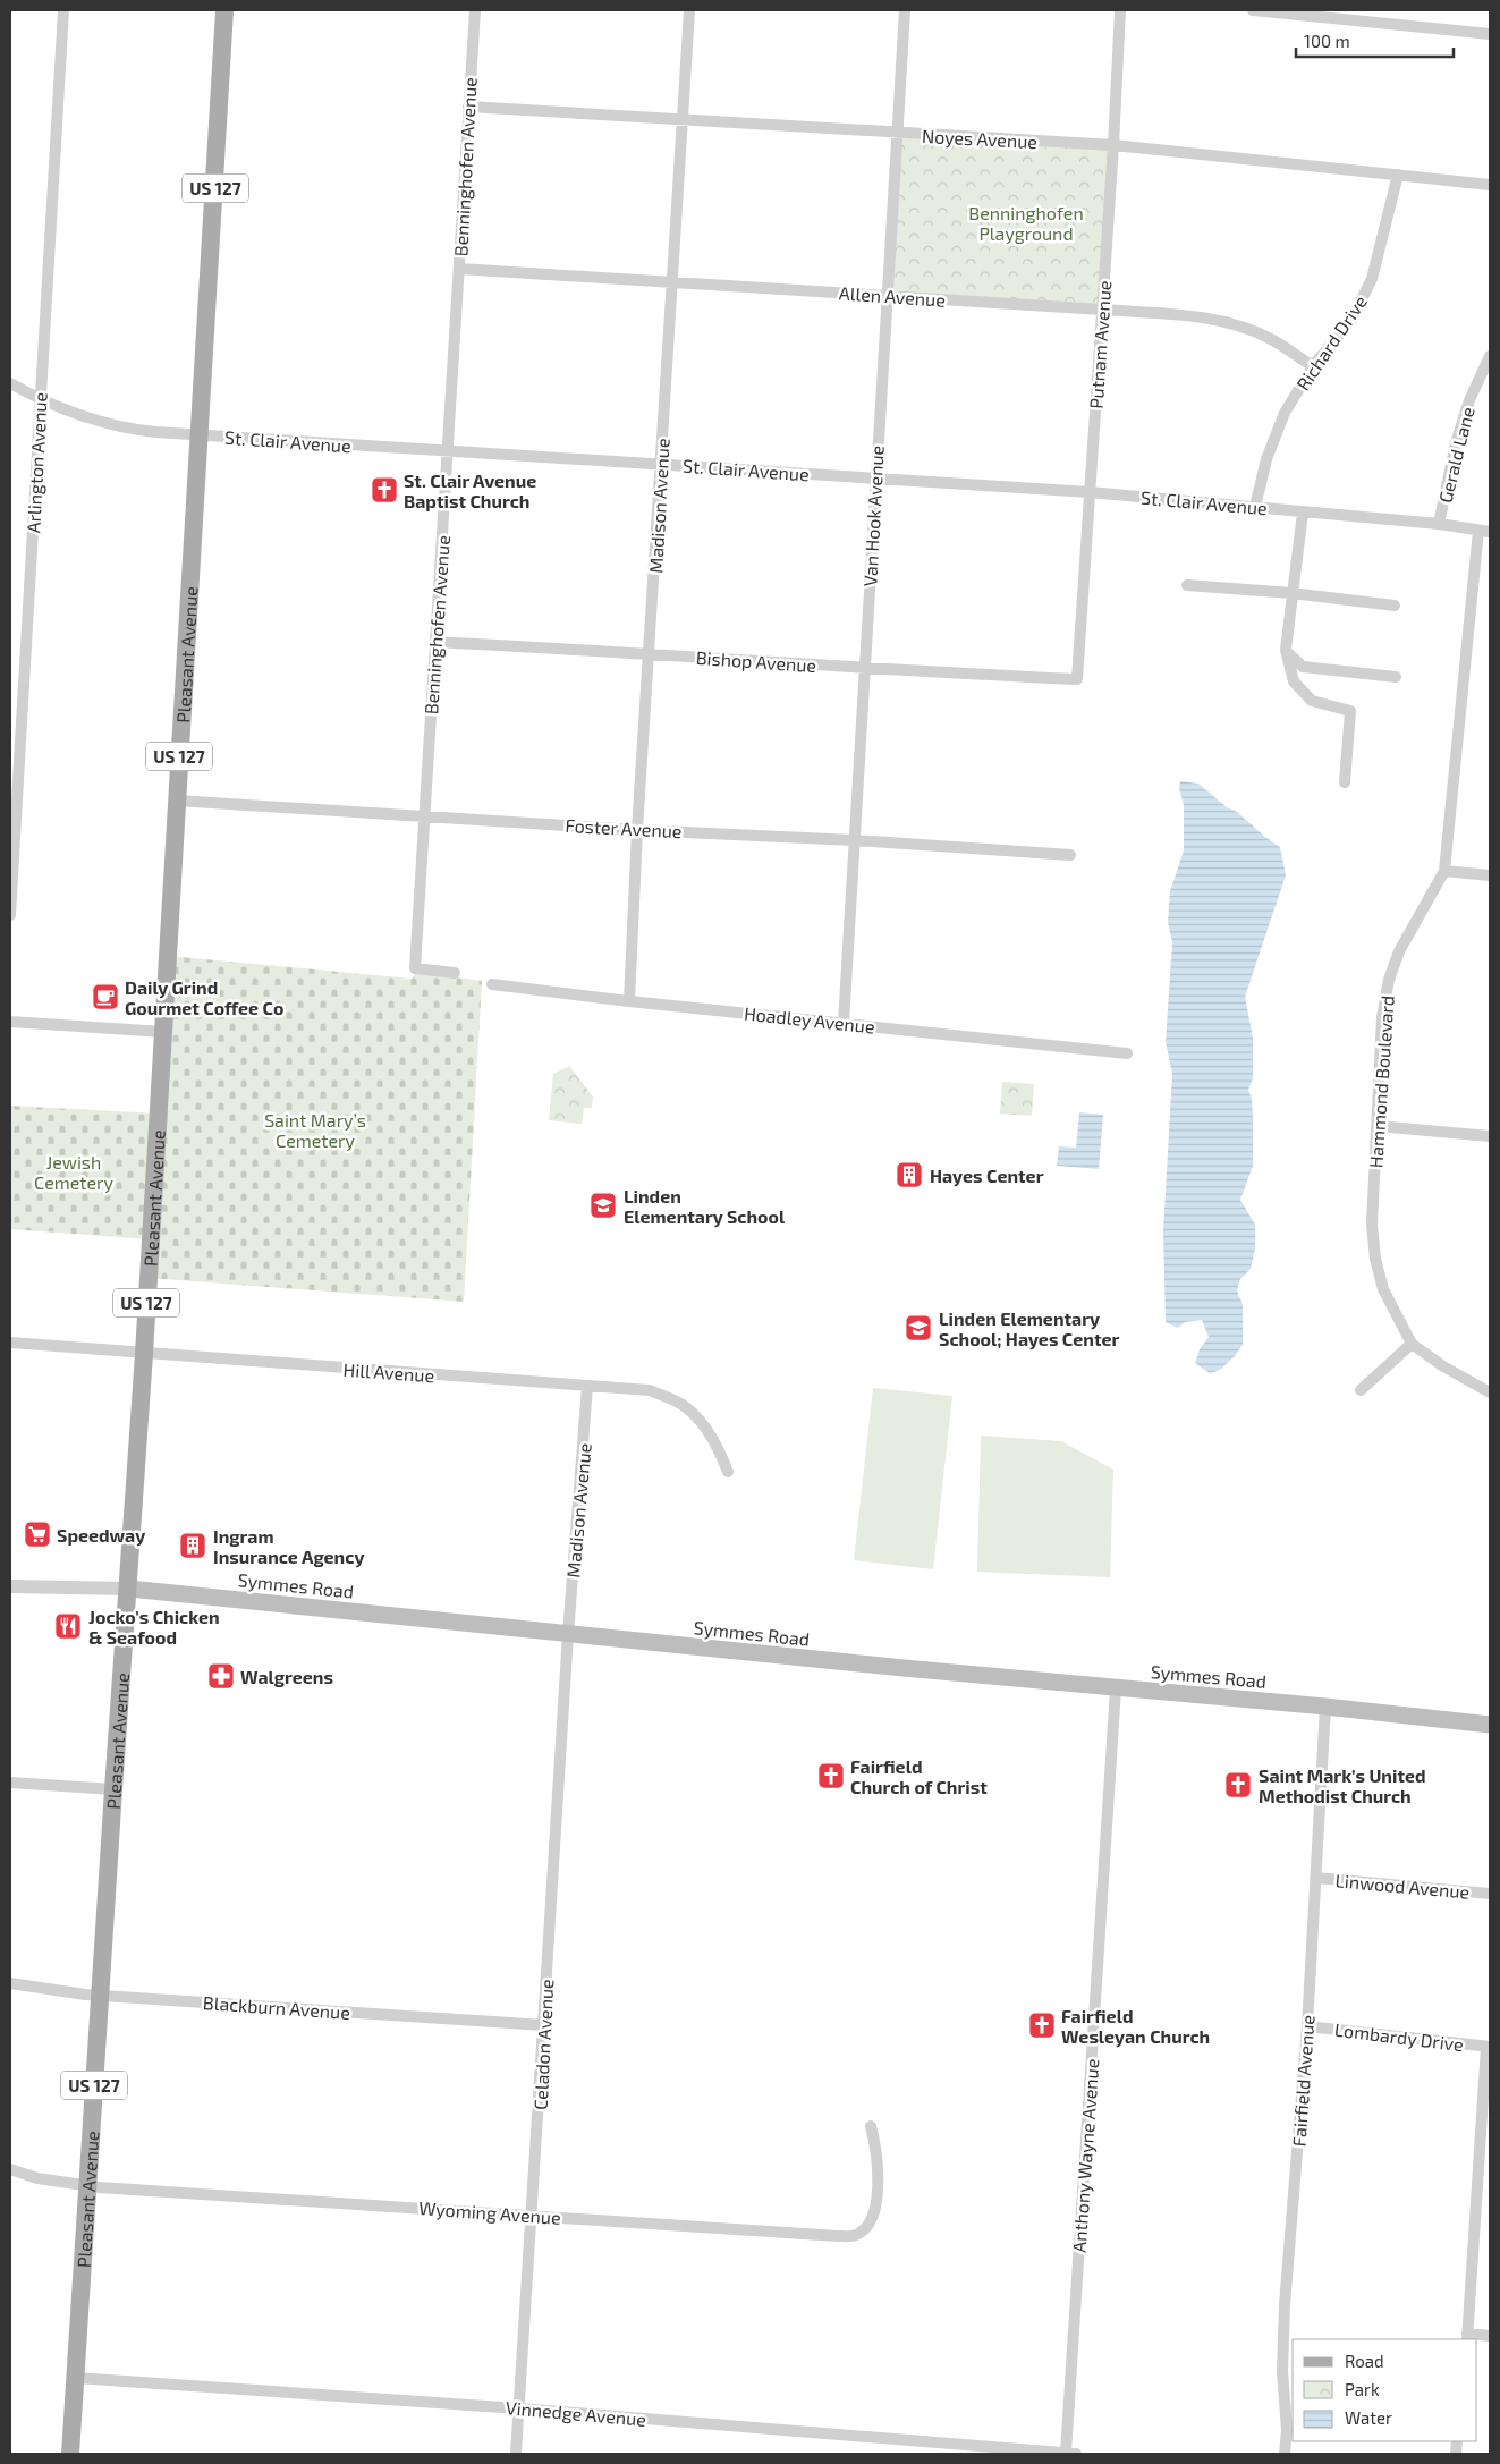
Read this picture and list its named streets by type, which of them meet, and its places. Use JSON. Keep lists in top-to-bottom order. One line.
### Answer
{"streets":{"main road":["US 127","Pleasant Avenue","Symmes Road"],"street":["Noyes Avenue","Benninghofen Avenue","Allen Avenue","Richard Drive","Putnam Avenue","St. Clair Avenue","Gerald Lane","Arlington Avenue","Madison Avenue","Van Hook Avenue","Bishop Avenue","Foster Avenue","Hoadley Avenue","Hammond Boulevard","Hill Avenue","Linwood Avenue","Blackburn Avenue","Lombardy Drive","Celadon Avenue","Fairfield Avenue","Anthony Wayne Avenue","Wyoming Avenue","Vinnedge Avenue"]},"crossings":[["Noyes Avenue","Benninghofen Avenue"],["Noyes Avenue","Richard Drive"],["Noyes Avenue","Putnam Avenue"],["Noyes Avenue","Madison Avenue"],["Noyes Avenue","Van Hook Avenue"],["Benninghofen Avenue","Allen Avenue"],["Benninghofen Avenue","St. Clair Avenue"],["Benninghofen Avenue","Bishop Avenue"],["Benninghofen Avenue","Foster Avenue"],["Allen Avenue","Richard Drive"],["Allen Avenue","Putnam Avenue"],["Allen Avenue","Madison Avenue"],["Allen Avenue","Van Hook Avenue"],["Richard Drive","St. Clair Avenue"],["Putnam Avenue","St. Clair Avenue"],["Putnam Avenue","Bishop Avenue"],["St. Clair Avenue","Gerald Lane"],["St. Clair Avenue","Arlington Avenue"],["St. Clair Avenue","Madison Avenue"],["St. Clair Avenue","Van Hook Avenue"],["St. Clair Avenue","Pleasant Avenue"],["St. Clair Avenue","Hammond Boulevard"],["Madison Avenue","Bishop Avenue"],["Madison Avenue","Foster Avenue"],["Madison Avenue","Hoadley Avenue"],["Madison Avenue","Hill Avenue"],["Madison Avenue","Symmes Road"],["Madison Avenue","Celadon Avenue"],["Van Hook Avenue","Bishop Avenue"],["Van Hook Avenue","Foster Avenue"],["Van Hook Avenue","Hoadley Avenue"],["Pleasant Avenue","Foster Avenue"],["Pleasant Avenue","Hill Avenue"],["Pleasant Avenue","Symmes Road"],["Pleasant Avenue","Blackburn Avenue"],["Pleasant Avenue","Wyoming Avenue"],["Pleasant Avenue","Vinnedge Avenue"],["Symmes Road","Celadon Avenue"],["Symmes Road","Fairfield Avenue"],["Symmes Road","Anthony Wayne Avenue"],["Linwood Avenue","Fairfield Avenue"],["Blackburn Avenue","Celadon Avenue"],["Lombardy Drive","Fairfield Avenue"],["Celadon Avenue","Wyoming Avenue"],["Celadon Avenue","Vinnedge Avenue"],["Anthony Wayne Avenue","Vinnedge Avenue"]],"parks":["Benninghofen Playground","Saint Mary’s Cemetery","Jewish Cemetery"],"places":{"church":["St. Clair Avenue Baptist Church","Fairfield Church of Christ","Saint Mark’s United Methodist Church","Fairfield Wesleyan Church"],"cafe":["Daily Grind Gourmet Coffee Co"],"building":["Hayes Center","Ingram Insurance Agency"],"school or university":["Linden Elementary School","Linden Elementary School; Hayes Center"],"supermarket":["Speedway"],"restaurant":["Jocko's Chicken & Seafood"],"pharmacy":["Walgreens"]},"legend":["Road","Park","Water"],"scale_bar":"100 m"}
